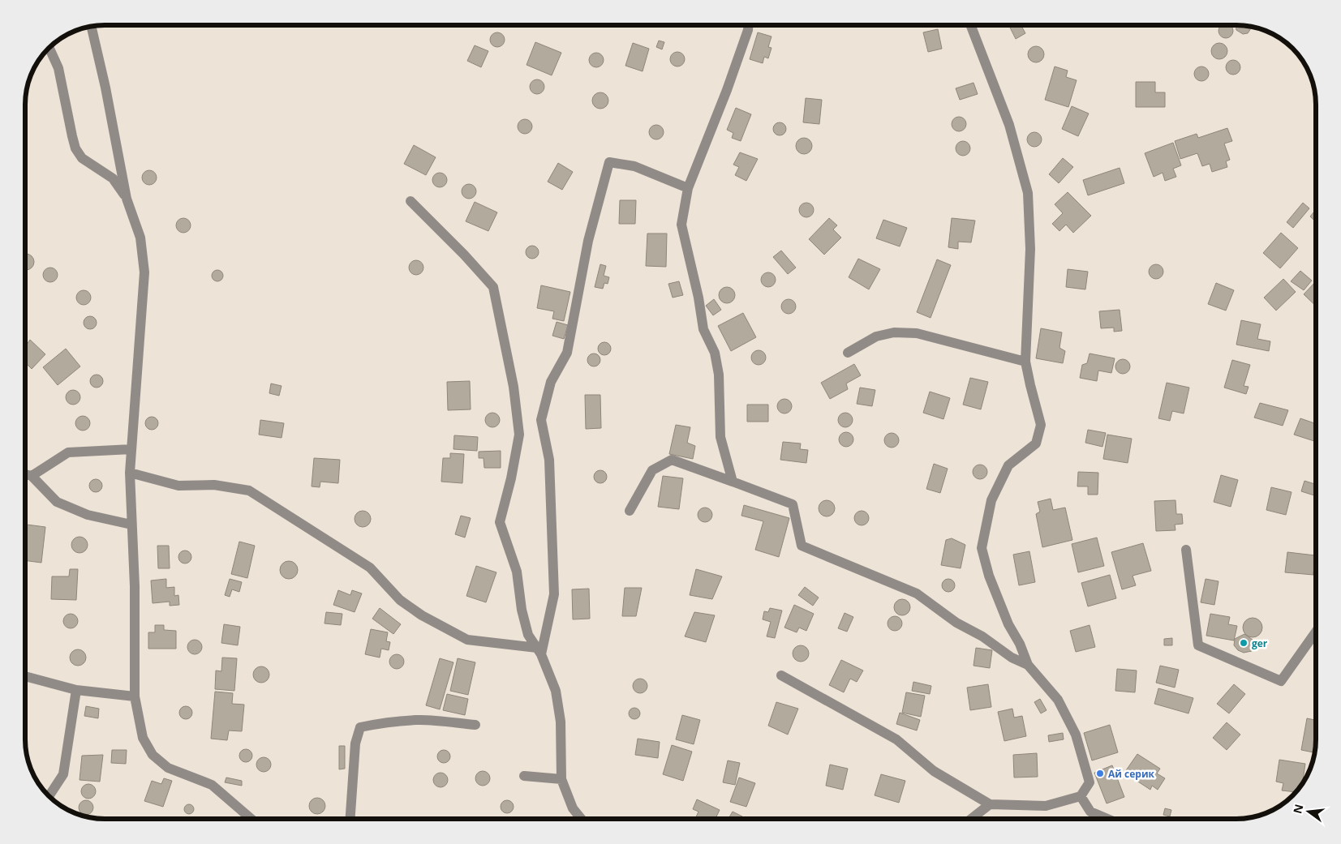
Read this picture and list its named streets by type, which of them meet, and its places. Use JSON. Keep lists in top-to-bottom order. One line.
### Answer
{"places":["ger","Ай серик"],"north":"left"}
